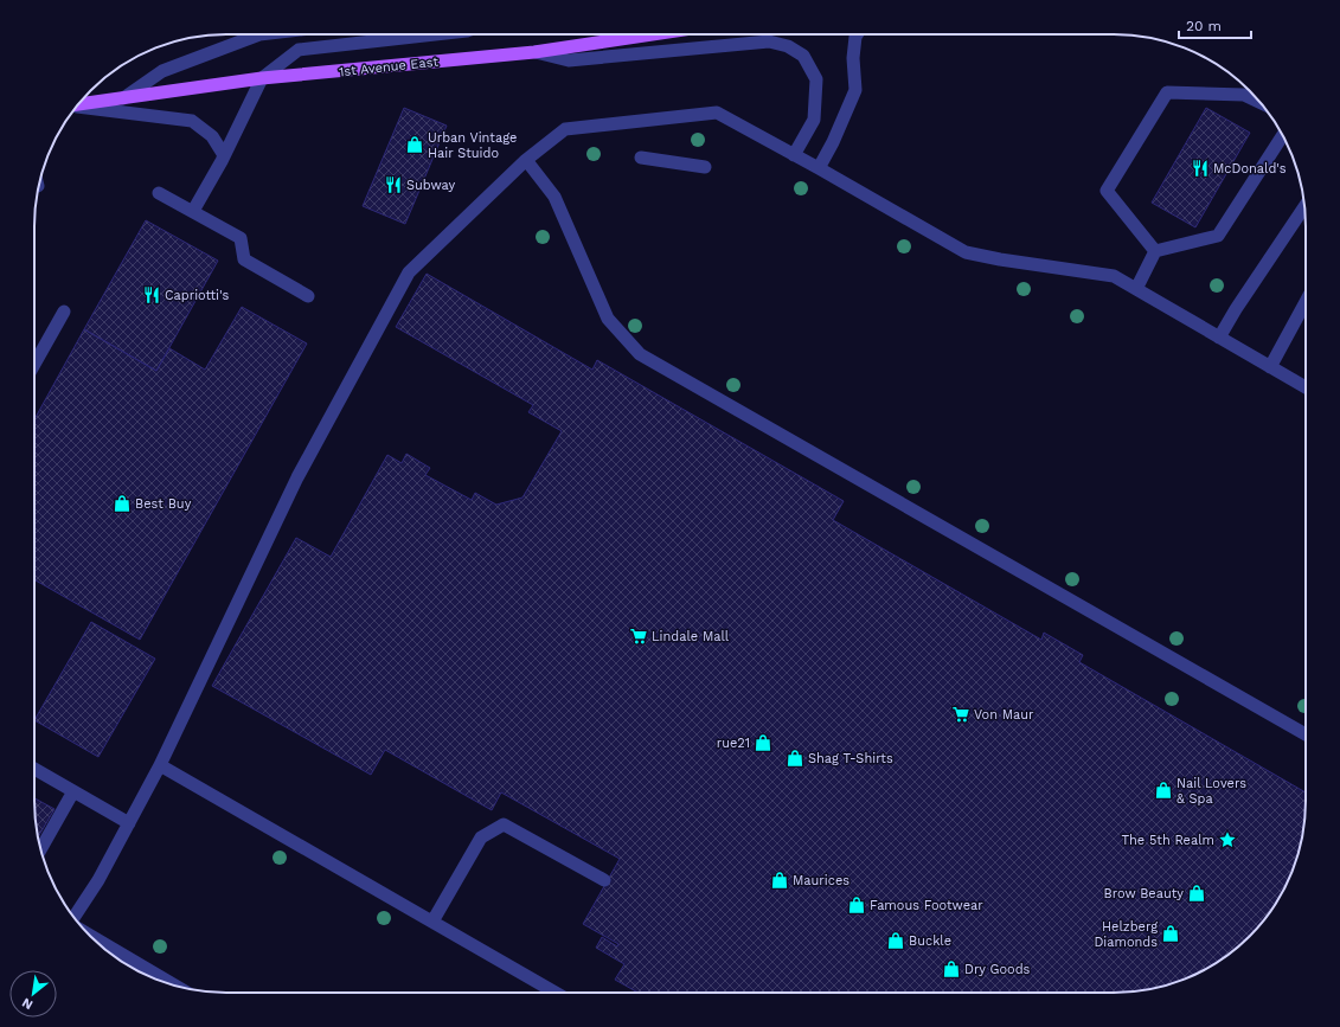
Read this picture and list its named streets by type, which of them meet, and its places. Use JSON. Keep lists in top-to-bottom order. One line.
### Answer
{"streets":{"main road":["1st Avenue East"]},"places":{"shop":["Urban Vintage Hair Stuido","Best Buy","rue21","Shag T-Shirts","Nail Lovers & Spa","Maurices","Brow Beauty","Famous Footwear","Helzberg Diamonds","Buckle","Dry Goods"],"restaurant":["McDonald's","Subway","Capriotti's"],"supermarket":["Lindale Mall","Von Maur"],"place":["The 5th Realm"]},"scale_bar":"20 m","north":"bottom left"}
